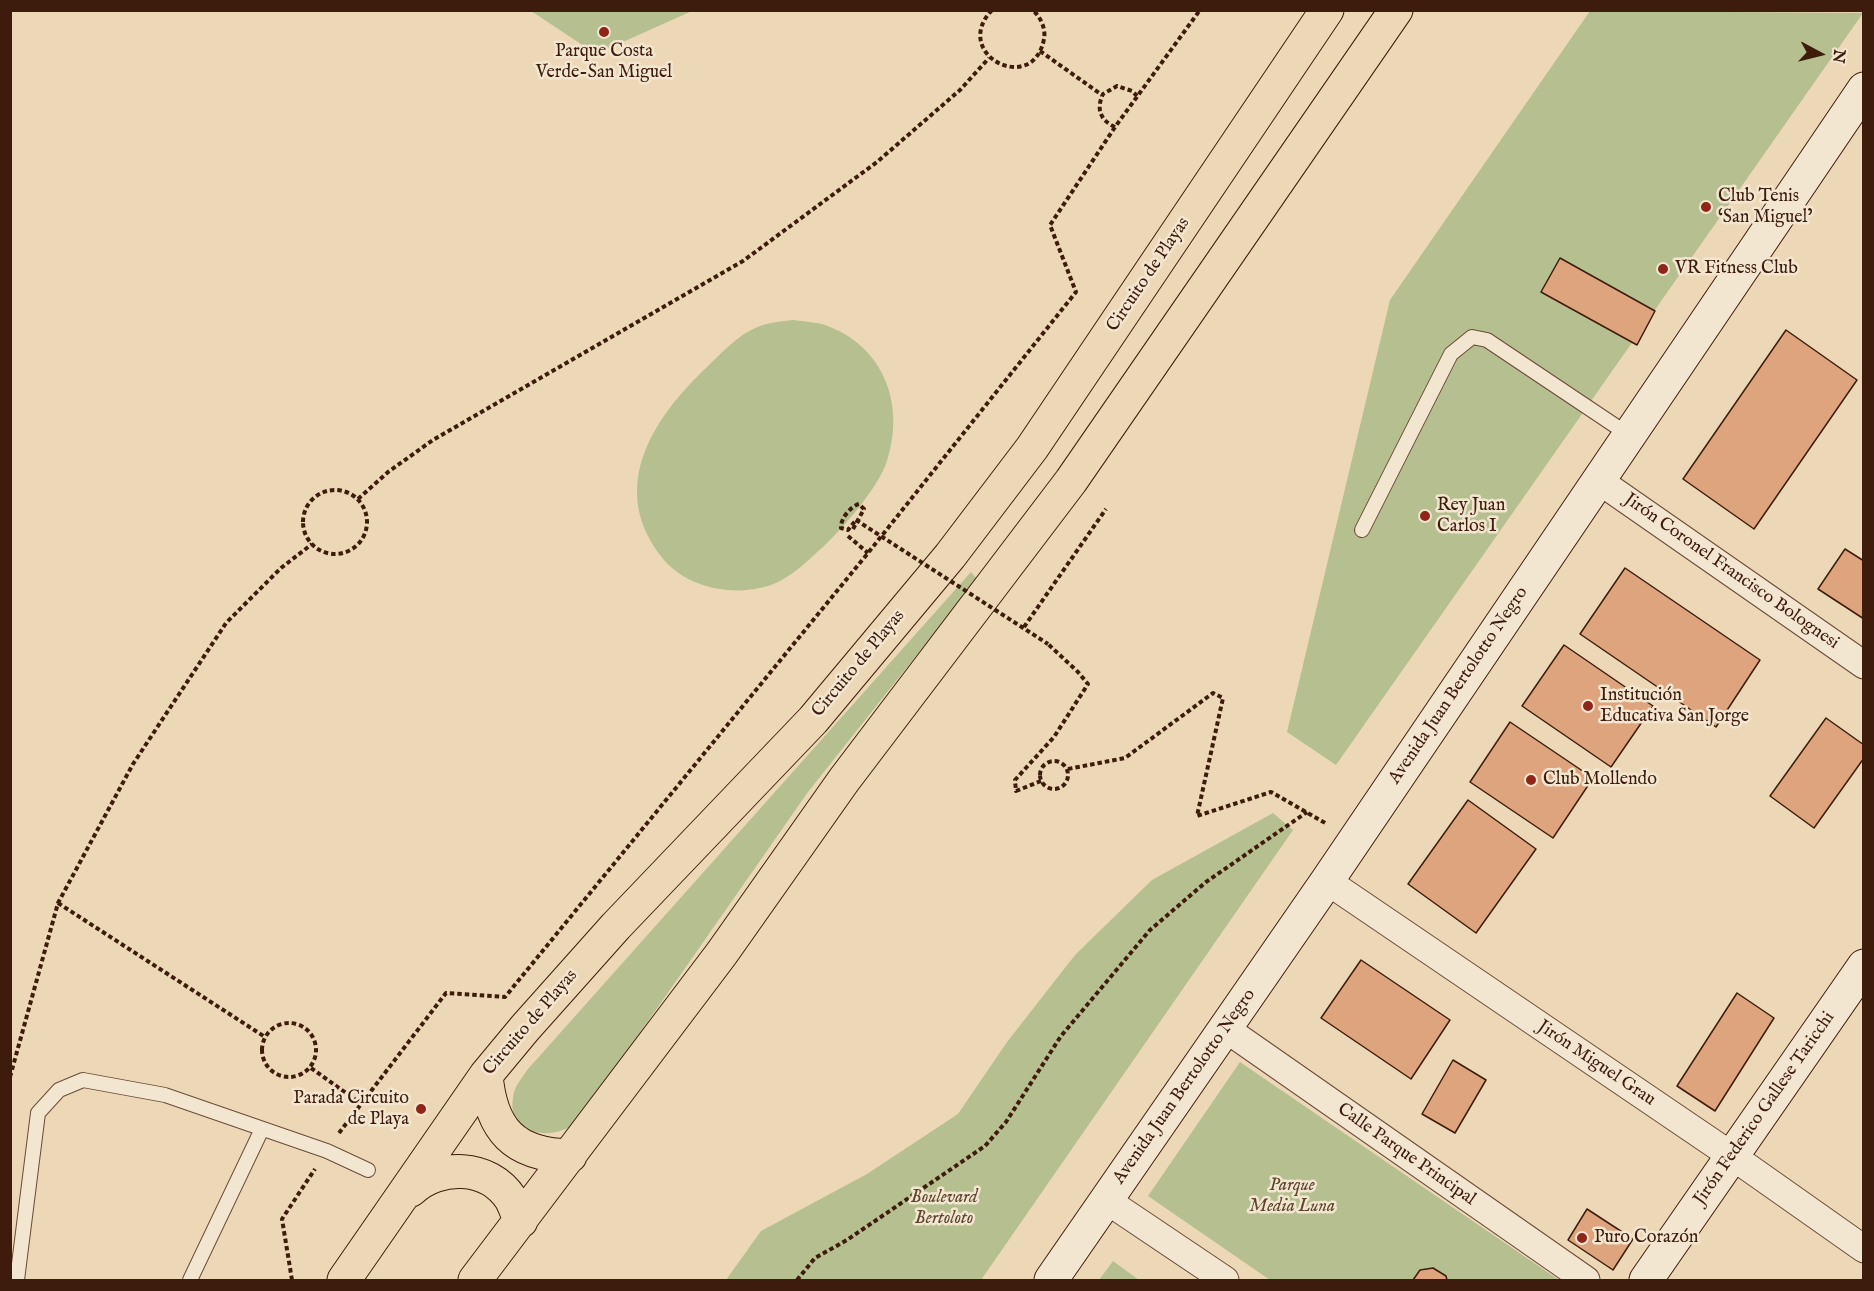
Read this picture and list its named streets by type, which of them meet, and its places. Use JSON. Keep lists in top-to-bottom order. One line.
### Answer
{"streets":{"highway":["Circuito de Playas"],"main road":["Avenida Juan Bertolotto Negro","Jirón Federico Gallese Taricchi"],"street":["Jirón Coronel Francisco Bolognesi","Jirón Miguel Grau","Calle Parque Principal"]},"crossings":[["Jirón Coronel Francisco Bolognesi","Avenida Juan Bertolotto Negro"],["Avenida Juan Bertolotto Negro","Jirón Miguel Grau"],["Avenida Juan Bertolotto Negro","Calle Parque Principal"],["Jirón Miguel Grau","Jirón Federico Gallese Taricchi"]],"parks":["Parque Media Luna","Boulevard Bertoloto"],"places":["Parque Costa Verde-San Miguel","Club Tenis ‘San Miguel’","VR Fitness Club","Rey Juan Carlos I","Institución Educativa San Jorge","Club Mollendo","Parada Circuito de Playa","Puro Corazón"],"north":"right"}
